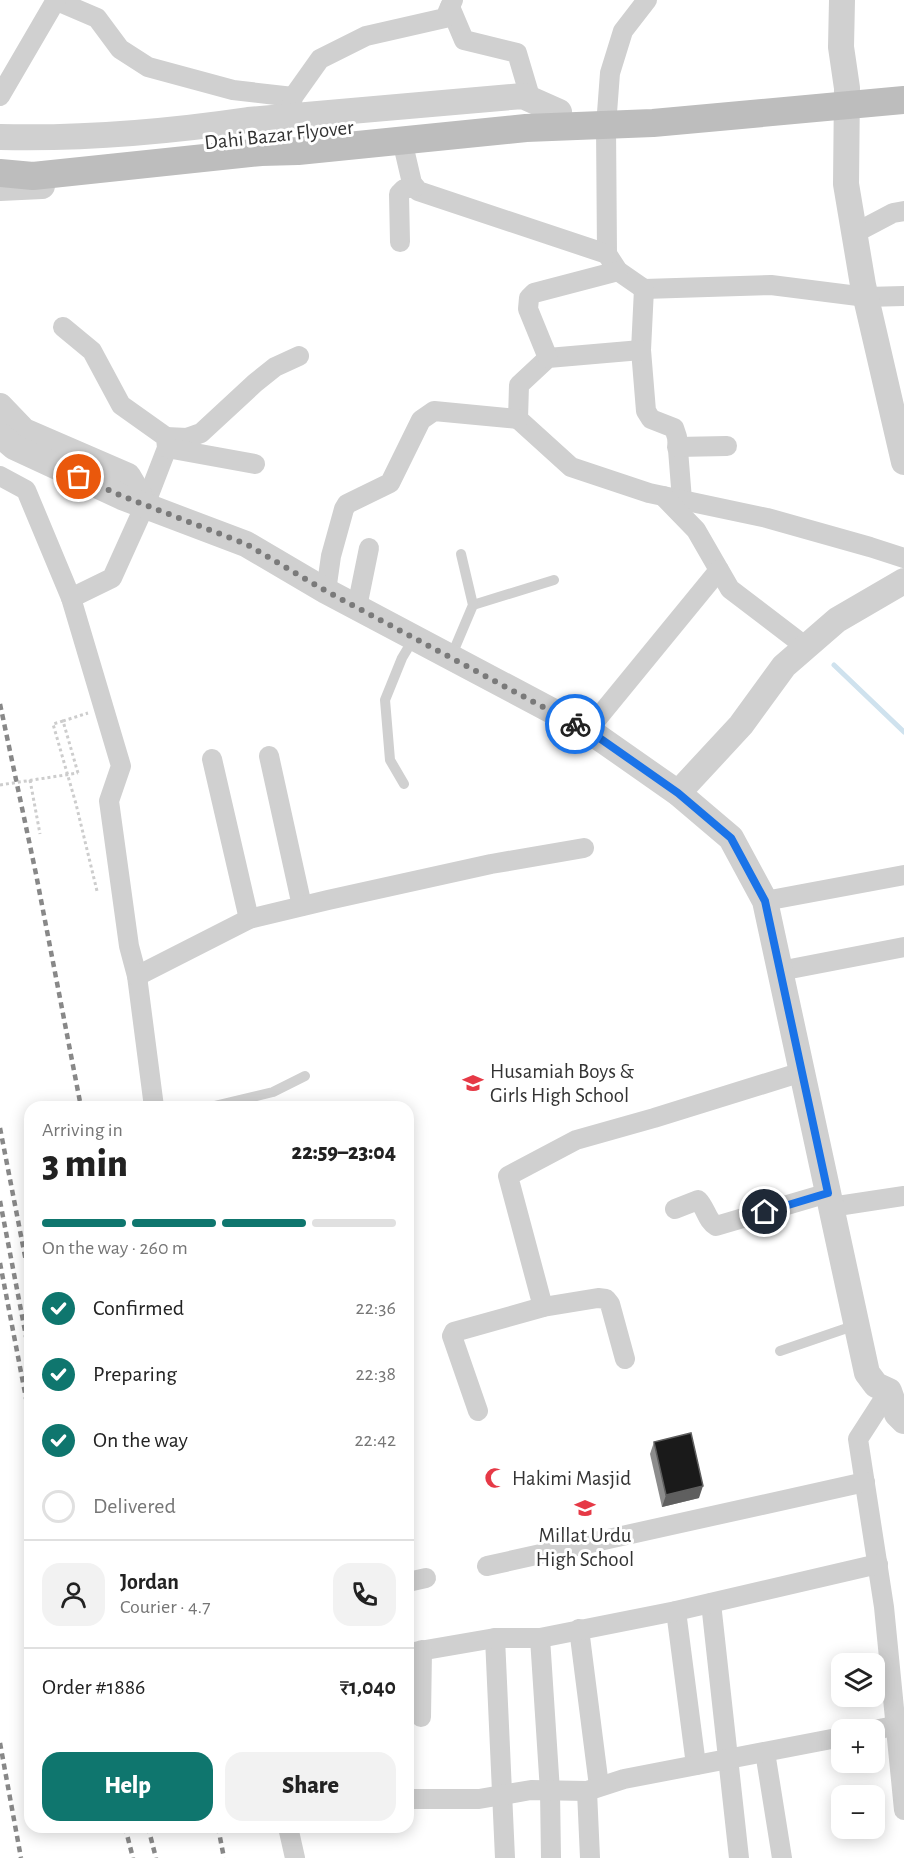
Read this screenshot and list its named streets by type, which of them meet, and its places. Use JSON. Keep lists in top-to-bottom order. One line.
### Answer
{"streets":{"main road":["Dahi Bazar Flyover"]},"places":{"school or university":["Husamiah Boys & Girls High School","Millat Urdu High School"],"mosque":["Hakimi Masjid"]},"page":{"heading":["3 min","Arriving in","22:59–23:04"],"panel":["Jordan","Courier · 4.7","Order #1886","₹1,040"],"bar":"On the way · 260 m","list":[["Confirmed","22:36"],["Preparing","22:38"],["On the way","22:42"],"Delivered"],"map_buttons":["+","−"],"buttons":["Help","Share"]}}
